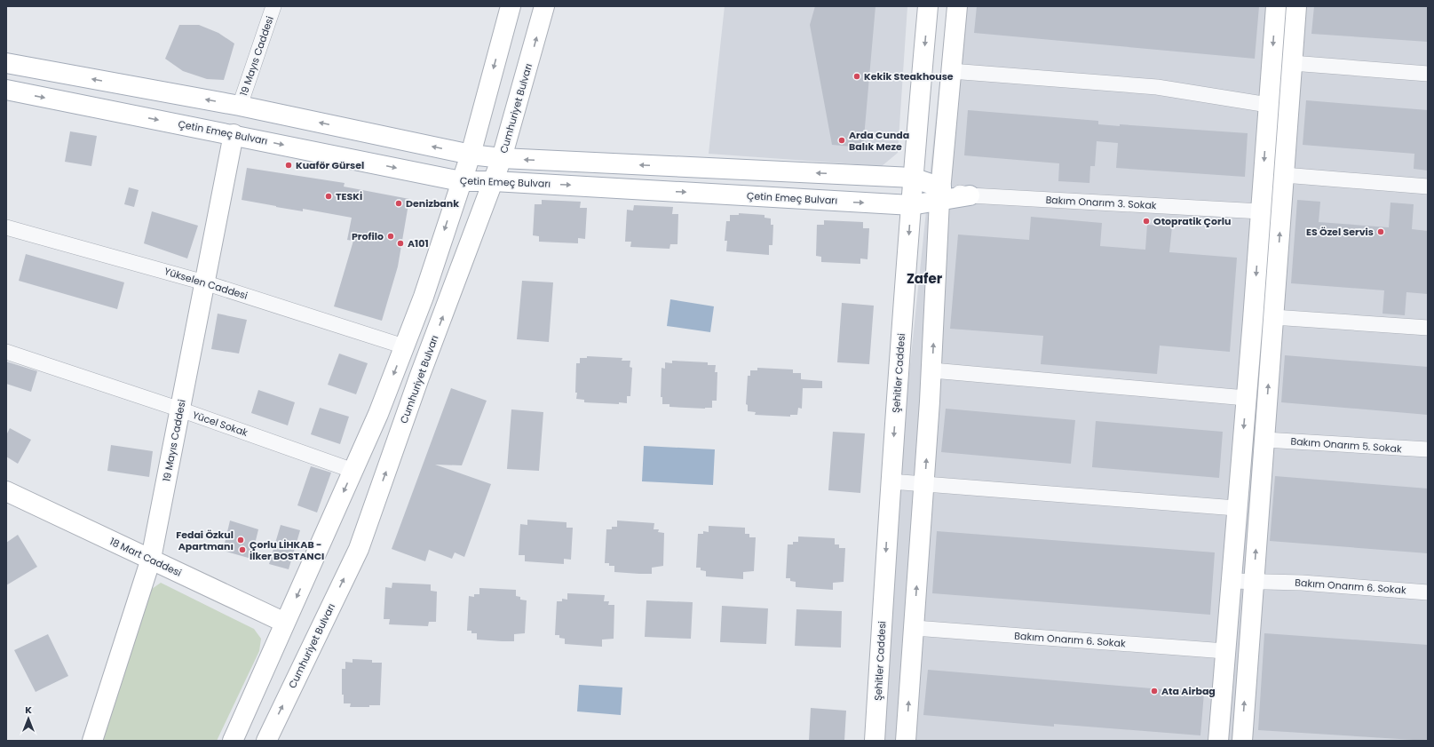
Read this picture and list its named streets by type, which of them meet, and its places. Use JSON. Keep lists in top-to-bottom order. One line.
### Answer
{"streets":{"street":["19 Mayıs Caddesi","Cumhuriyet Bulvarı","Çetin Emeç Bulvarı","Bakım Onarım 3. Sokak","Yükselen Caddesi","Şehitler Caddesi","Yücel Sokak","Bakım Onarım 5. Sokak","18 Mart Caddesi","Bakım Onarım 6. Sokak"]},"crossings":[["19 Mayıs Caddesi","Çetin Emeç Bulvarı"],["19 Mayıs Caddesi","Yükselen Caddesi"],["19 Mayıs Caddesi","Yücel Sokak"],["19 Mayıs Caddesi","18 Mart Caddesi"],["Cumhuriyet Bulvarı","Çetin Emeç Bulvarı"],["Çetin Emeç Bulvarı","Bakım Onarım 3. Sokak"],["Çetin Emeç Bulvarı","Şehitler Caddesi"]],"districts":["Zafer"],"places":["Kekik Steakhouse","Arda Cunda Balık Meze","Kuaför Gürsel","TESKİ","Denizbank","Otopratik Çorlu","ES Özel Servis","Profilo","A101","Fedai Özkul Apartmanı","Çorlu LİHKAB - İlker BOSTANCI","Ata Airbag"],"north":"top"}
